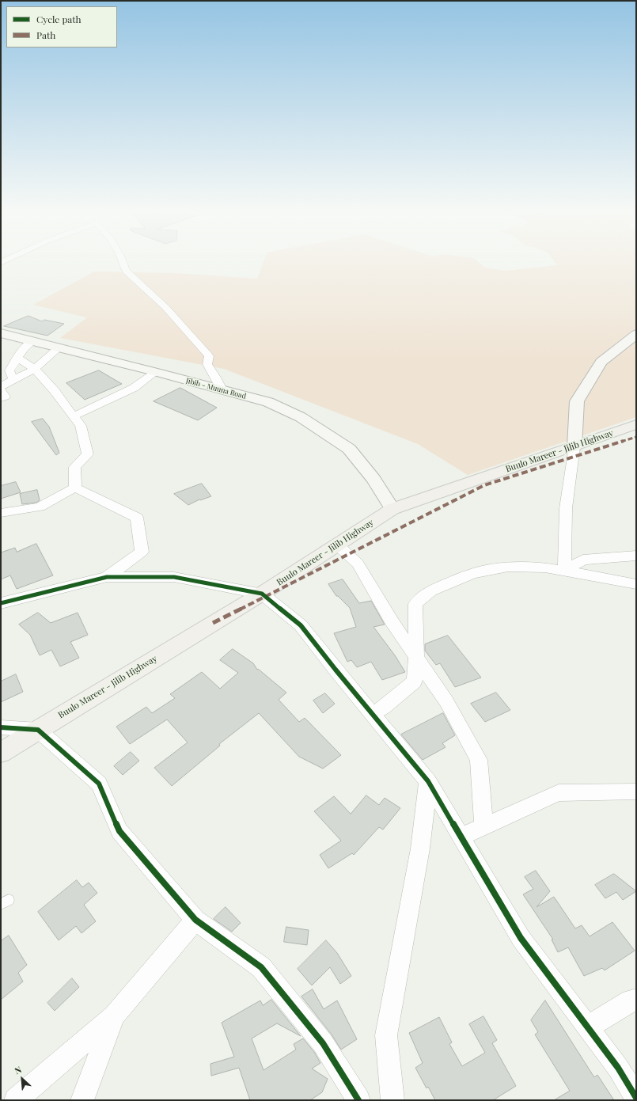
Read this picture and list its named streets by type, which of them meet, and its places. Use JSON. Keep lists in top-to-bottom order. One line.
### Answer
{"streets":{"main road":["Buulo Mareer - Jilib Highway"],"street":["Jibib - Muuna Road"]},"crossings":[["Jibib - Muuna Road","Buulo Mareer - Jilib Highway"]],"legend":["Cycle path","Path"],"north":"top left"}
